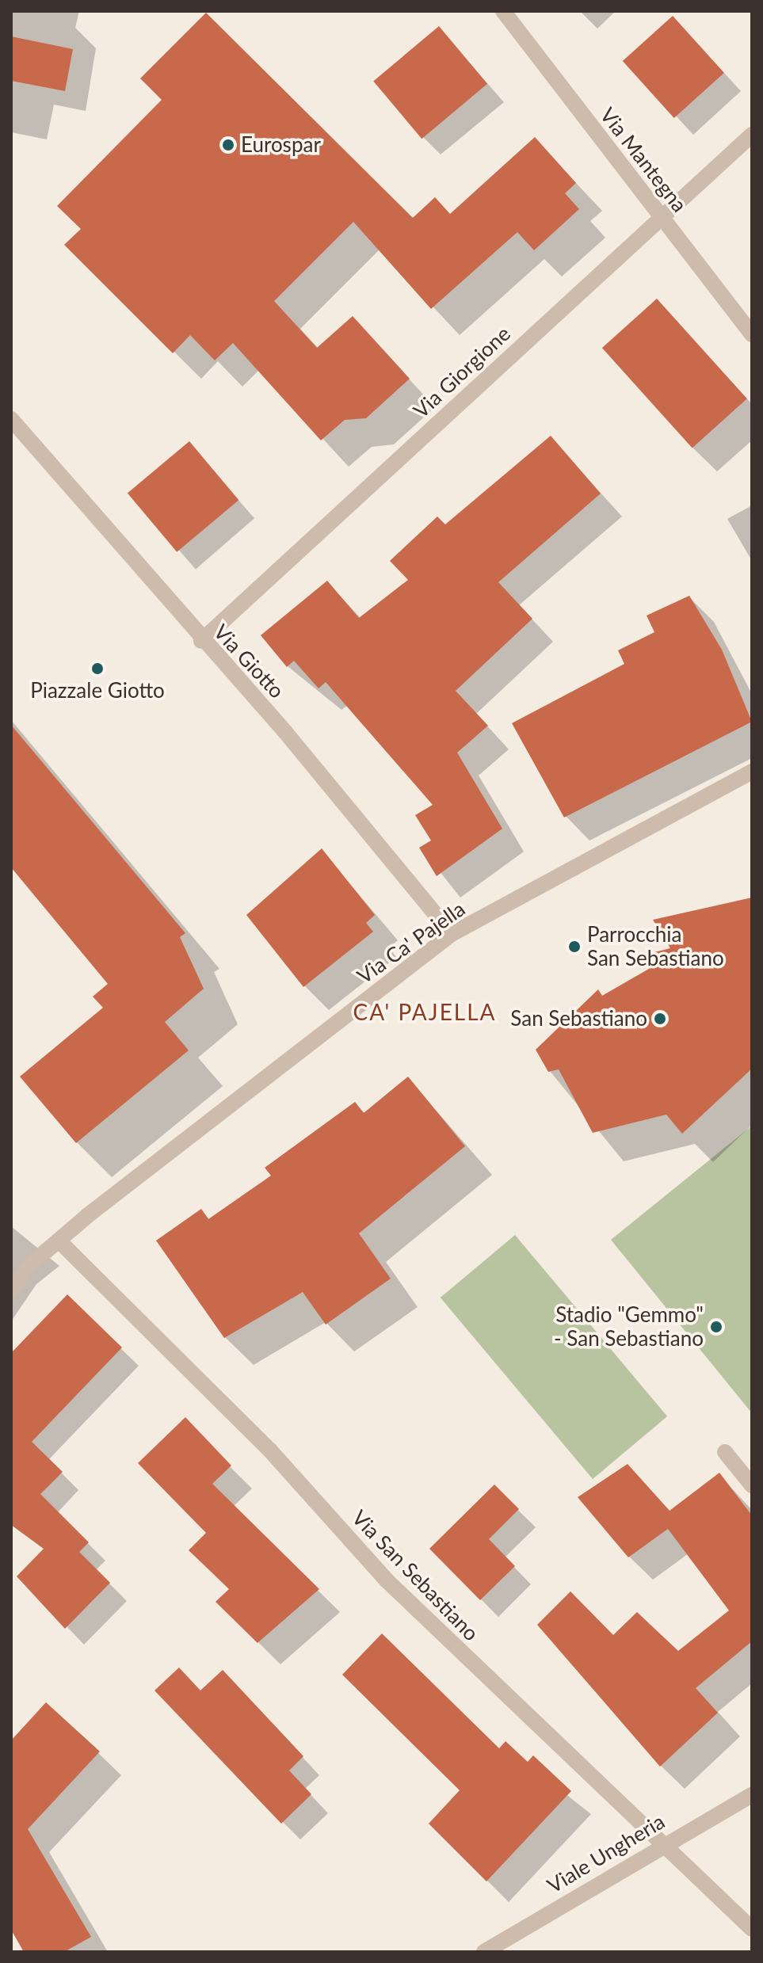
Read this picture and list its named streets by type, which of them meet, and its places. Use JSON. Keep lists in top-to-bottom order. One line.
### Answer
{"streets":{"street":["Via Mantegna","Via Giorgione","Via Giotto","Via Ca' Pajella","Via San Sebastiano","Viale Ungheria"]},"crossings":[["Via Mantegna","Via Giorgione"],["Via Giorgione","Via Giotto"],["Via Giotto","Via Ca' Pajella"],["Via Ca' Pajella","Via San Sebastiano"],["Via San Sebastiano","Viale Ungheria"]],"districts":["CA' PAJELLA"],"places":["Eurospar","Piazzale Giotto","Parrocchia San Sebastiano","San Sebastiano","Stadio \"Gemmo\" - San Sebastiano"]}
